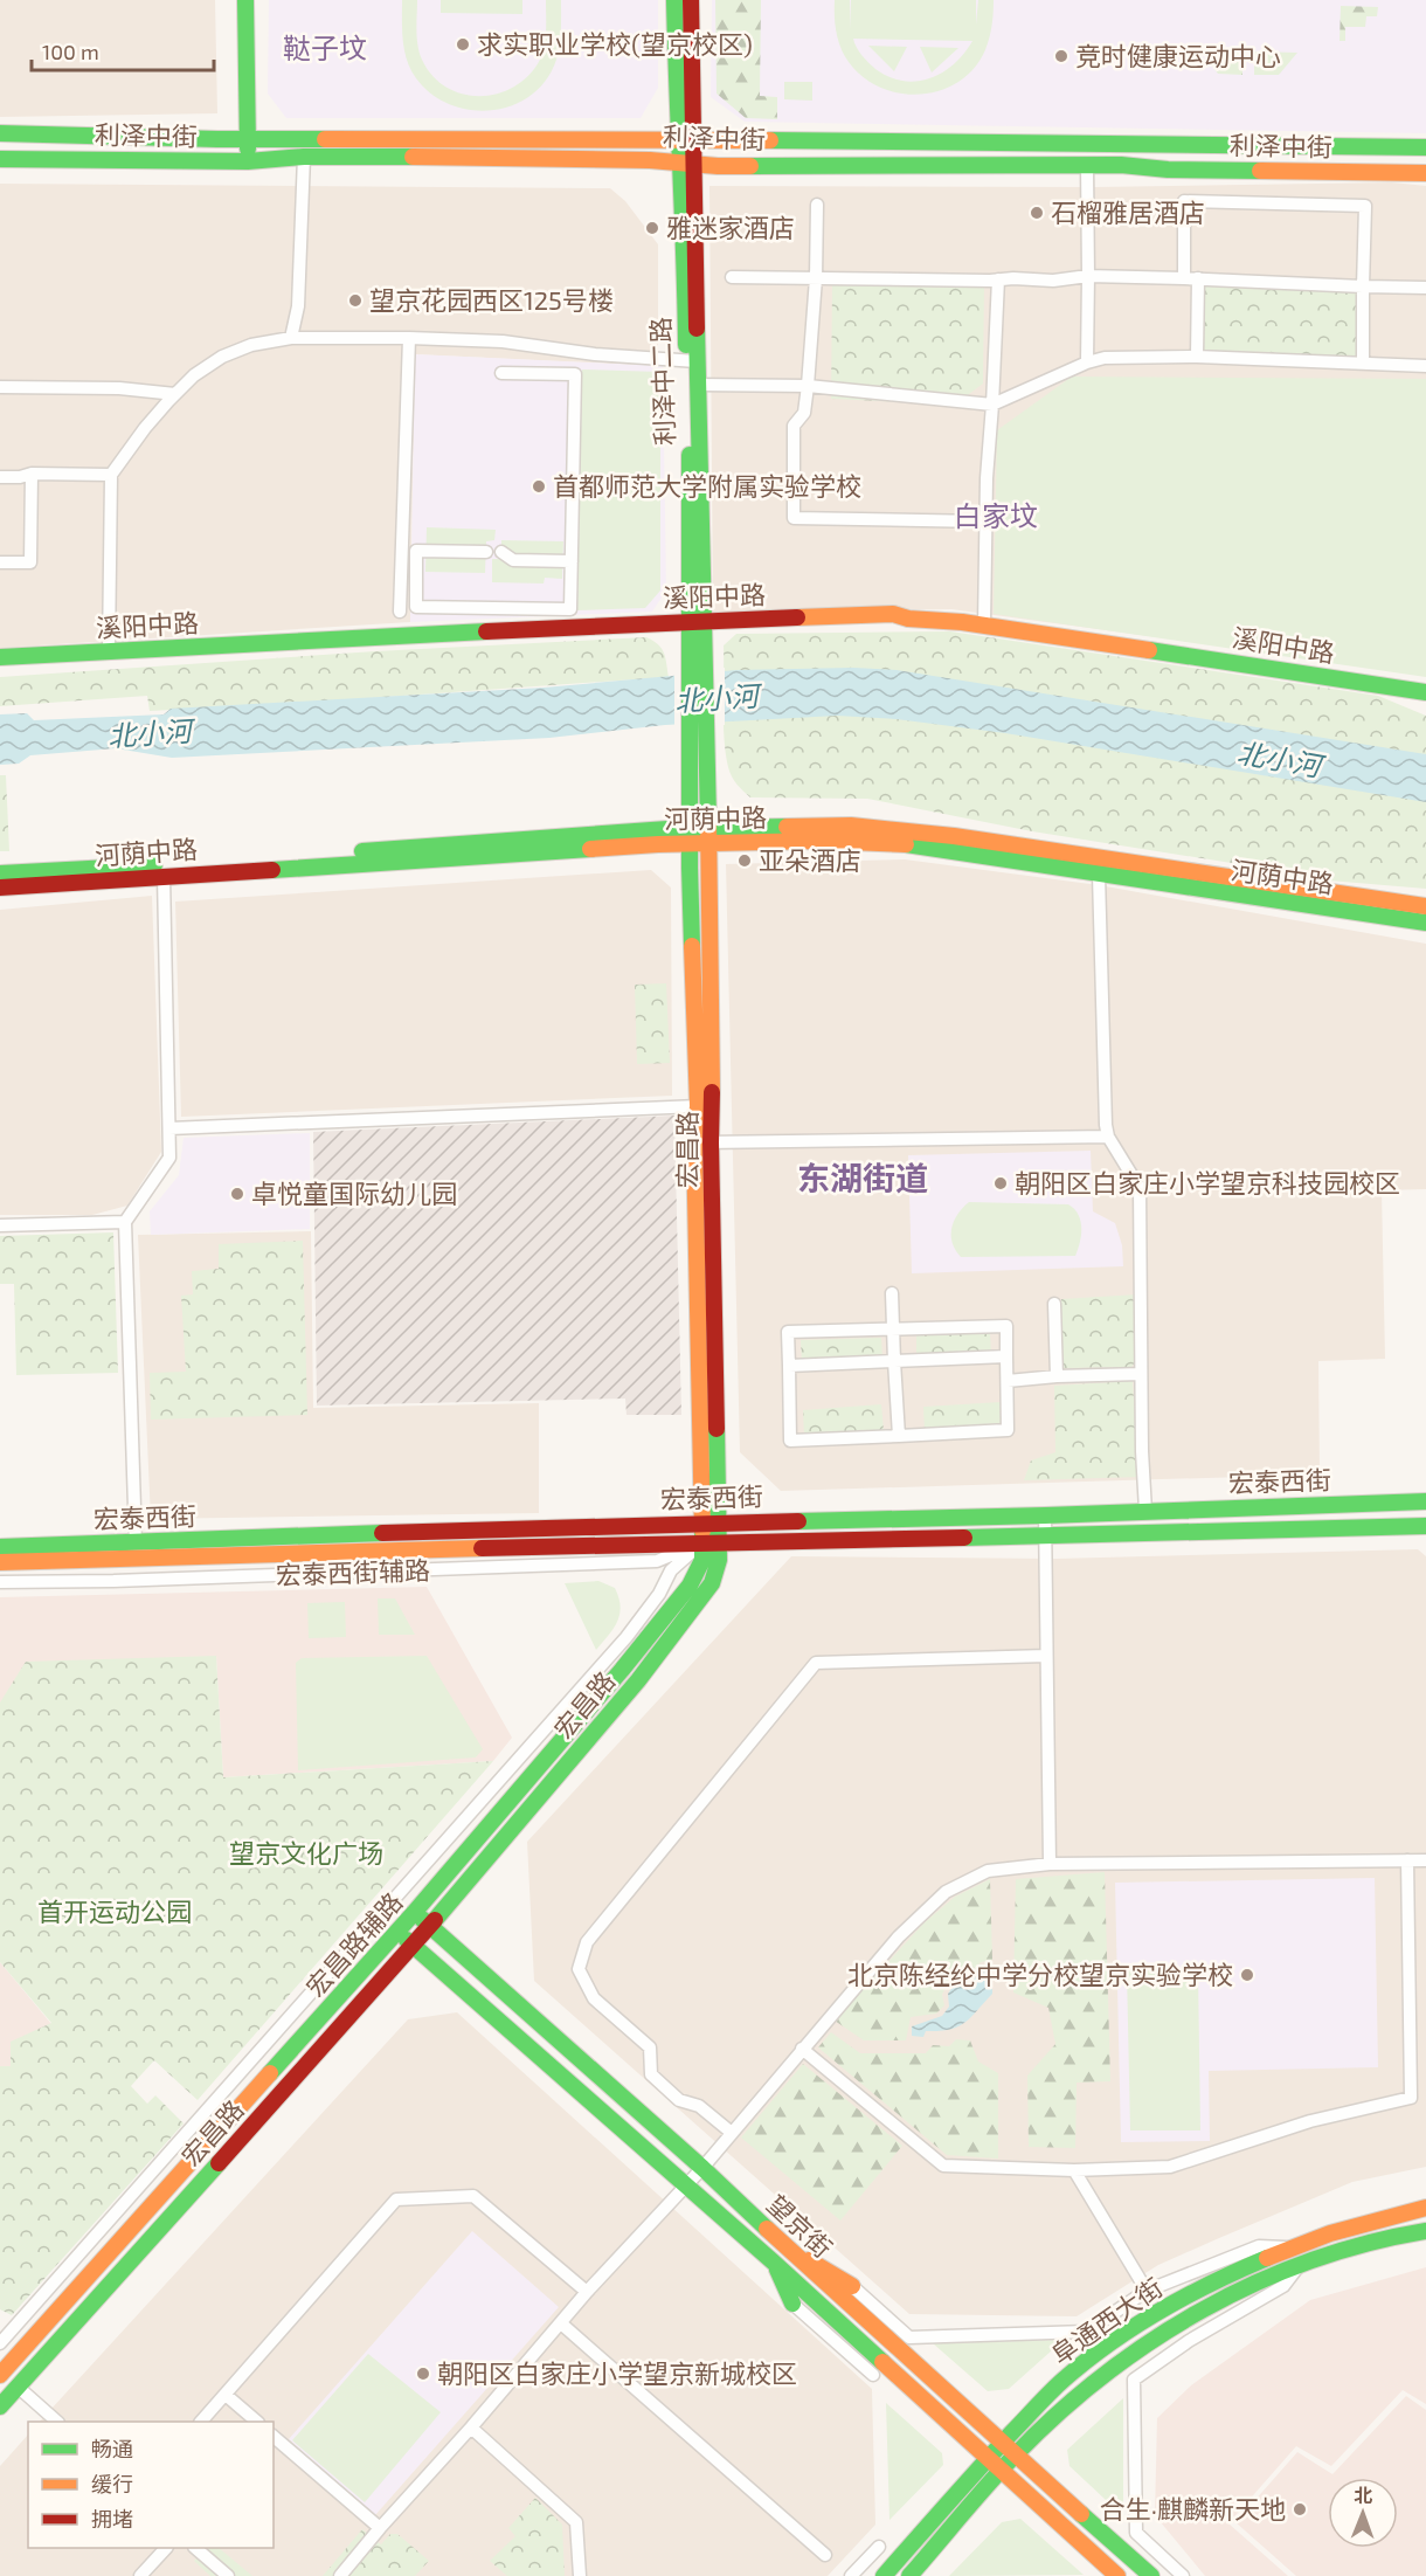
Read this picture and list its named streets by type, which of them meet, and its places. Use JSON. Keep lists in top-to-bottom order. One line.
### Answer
{"streets":{"street":["利泽中街","利泽中二路","溪阳中路","河荫中路","宏昌路","宏泰西街","宏泰西街辅路","宏昌路辅路","望京街","阜通西大街"]},"crossings":[["利泽中街","利泽中二路"],["利泽中二路","溪阳中路"],["利泽中二路","河荫中路"],["利泽中二路","宏昌路"],["河荫中路","宏昌路"],["宏昌路","宏泰西街"],["宏昌路","宏泰西街辅路"],["宏昌路","宏昌路辅路"],["宏昌路","望京街"],["宏泰西街","宏泰西街辅路"],["宏泰西街","宏昌路辅路"],["宏泰西街辅路","宏昌路辅路"],["望京街","阜通西大街"]],"districts":["鞑子坟","白家坟","东湖街道"],"water":["北小河"],"parks":["望京文化广场","首开运动公园"],"places":["求实职业学校(望京校区)","竞时健康运动中心","石榴雅居酒店","雅迷家酒店","望京花园西区125号楼","首都师范大学附属实验学校","亚朵酒店","朝阳区白家庄小学望京科技园校区","卓悦童国际幼儿园","北京陈经纶中学分校望京实验学校","朝阳区白家庄小学望京新城校区","合生·麒麟新天地"],"legend":["畅通","缓行","拥堵"],"scale_bar":"100 m","north":"top"}
